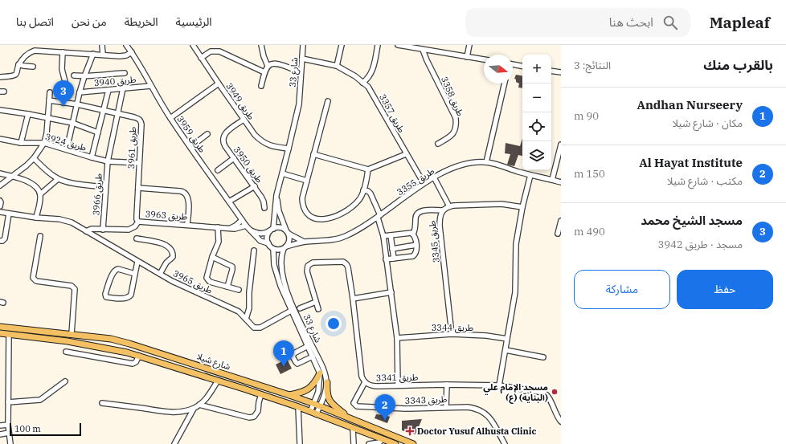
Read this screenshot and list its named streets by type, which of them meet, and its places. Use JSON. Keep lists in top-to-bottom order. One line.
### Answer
{"streets":{"main road":["شارع شيلا"],"street":["شارع 33","طريق 3940","طريق 3358","طريق 3949","طريق 3357","طريق 3959","طريق 3924","طريق 3961","طريق 3950","طريق 3355","طريق 3966","طريق 3963","طريق 3345","طريق 3965","طريق 3344","طريق 3341","طريق 3343"]},"crossings":[["شارع 33","طريق 3949"],["شارع 33","طريق 3357"],["شارع 33","طريق 3959"],["شارع 33","طريق 3355"],["شارع 33","طريق 3965"],["شارع 33","شارع شيلا"],["طريق 3940","طريق 3959"],["طريق 3940","طريق 3924"],["طريق 3940","طريق 3961"],["طريق 3949","طريق 3950"],["طريق 3357","طريق 3355"],["طريق 3959","طريق 3355"],["طريق 3959","طريق 3963"],["طريق 3924","طريق 3961"],["طريق 3924","طريق 3966"],["طريق 3961","طريق 3963"],["طريق 3966","طريق 3963"],["طريق 3963","طريق 3965"],["طريق 3345","طريق 3344"],["طريق 3341","طريق 3343"]],"places":{"other":["مسجد الإمام علي (ع) (البناية)"],"health":["Doctor Yusuf Alhusta Clinic"]},"scale_bar":"100 m","north":"right","page":{"header":"Mapleaf","search":"ابحث هنا","nav":["الرئيسية","الخريطة","من نحن","اتصل بنا"],"heading":["بالقرب منك","النتائج: 3"],"map_buttons":["+","−"],"pins":["3","1","2"],"list":[{"mark":"1","name":"Andhan Nurseery","note":"مكان · شارع شيلا","value":"90 m"},{"mark":"2","name":"Al Hayat Institute","note":"مكتب · شارع شيلا","value":"150 m"},{"mark":"3","name":"مسجد الشيخ محمد","note":"مسجد · طريق 3942","value":"490 m"}],"buttons":["حفظ","مشاركة"],"scale":"100 m"}}
